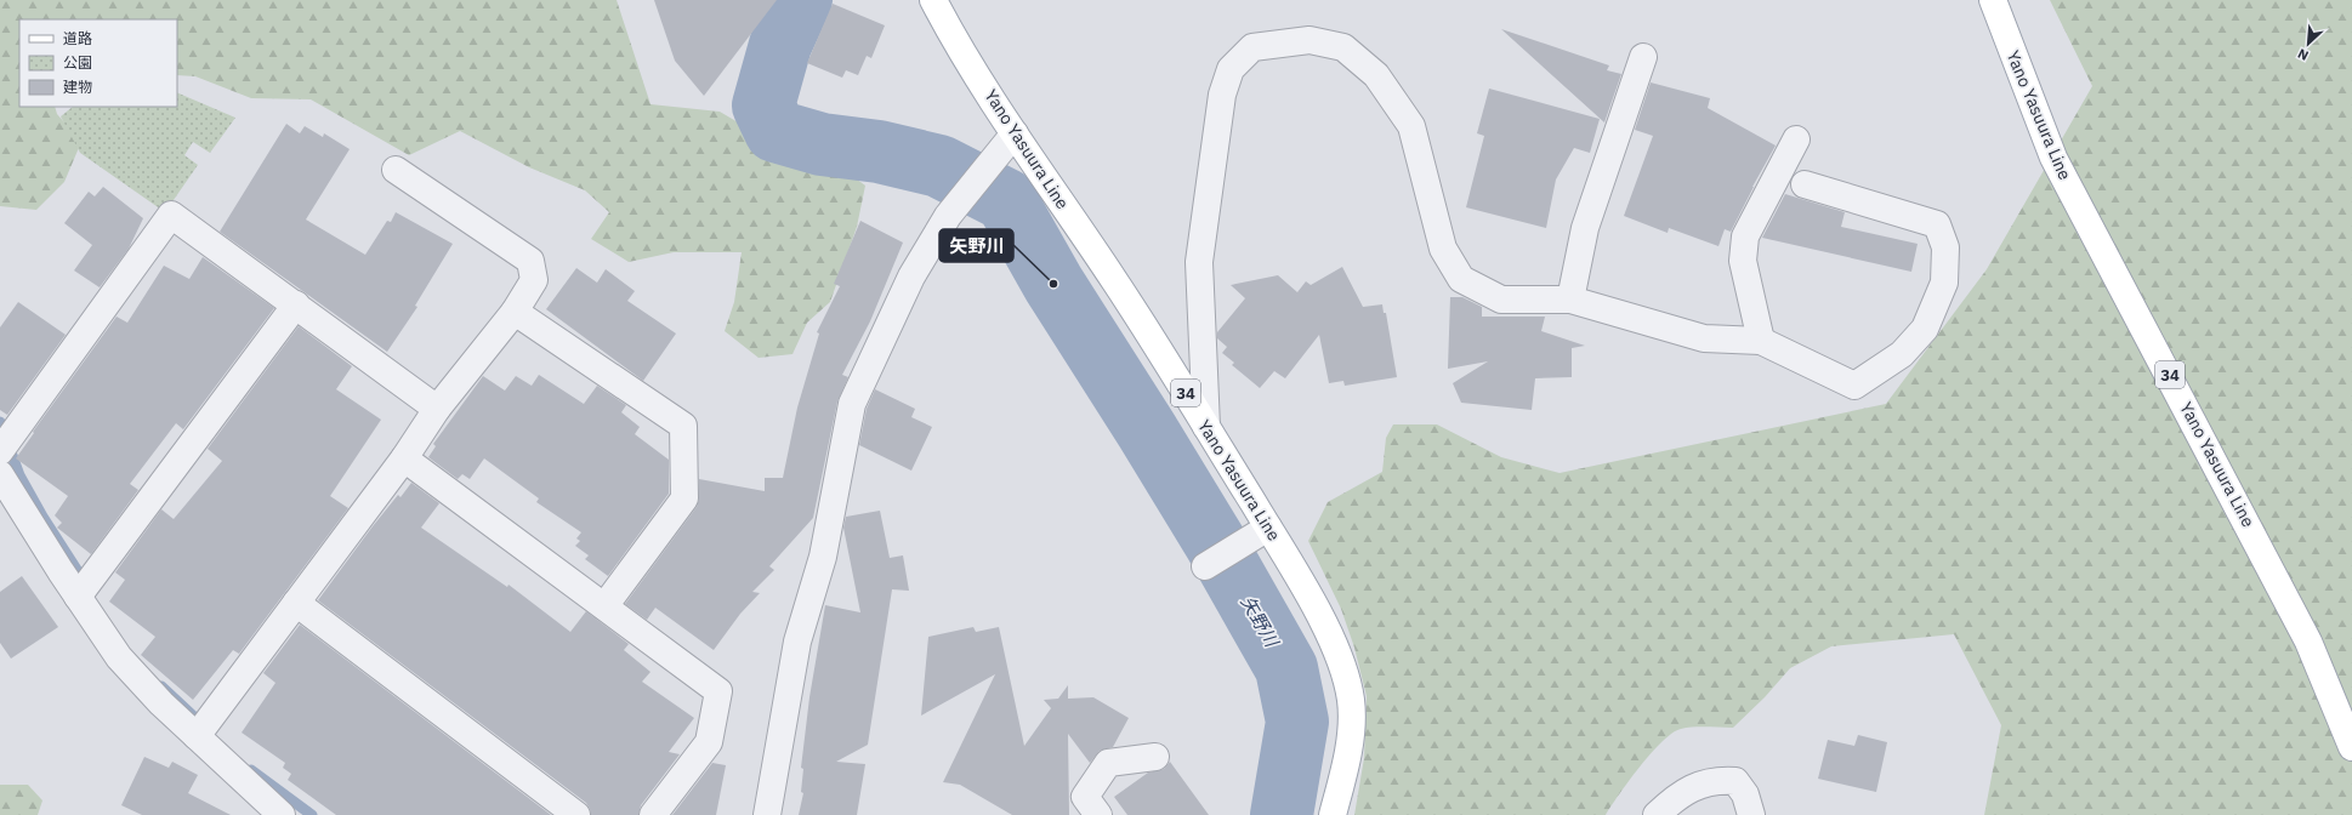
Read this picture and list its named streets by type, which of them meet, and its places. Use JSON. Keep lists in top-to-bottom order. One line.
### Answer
{"streets":{"main road":["Yano Yasuura Line","34"]},"water":["矢野川"],"places":["矢野川"],"legend":["道路","公園","建物"],"north":"bottom left"}
